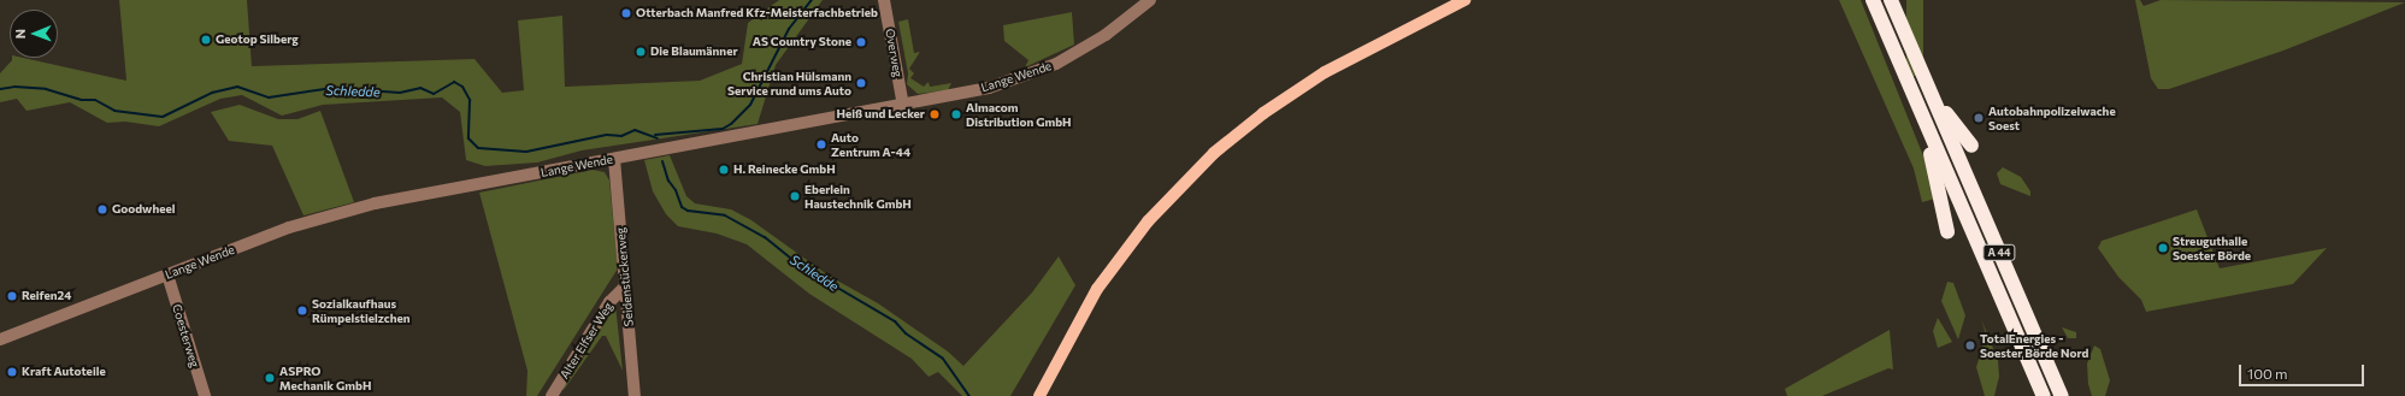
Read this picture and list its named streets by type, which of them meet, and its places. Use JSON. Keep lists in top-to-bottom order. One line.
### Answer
{"streets":{"highway":["A 44"],"street":["Overweg","Lange Wende","Seidenstückerweg","Coesterweg","Alter Elfser Weg"]},"crossings":[["Overweg","Lange Wende"],["Lange Wende","Seidenstückerweg"],["Lange Wende","Coesterweg"],["Seidenstückerweg","Alter Elfser Weg"]],"water":["Schledde"],"places":["Otterbach Manfred Kfz-Meisterfachbetrieb","Geotop Silberg","AS Country Stone","Die Blaumänner","Christian Hülsmann Service rund ums Auto","Heiß und Lecker","Almacom Distribution GmbH","Autobahnpolizeiwache Soest","Auto Zentrum A-44","H. Reinecke GmbH","Eberlein Haustechnik GmbH","Goodwheel","Streuguthalle Soester Börde","Reifen24","Sozialkaufhaus Rümpelstielzchen","TotalEnergies - Soester Börde Nord","Kraft Autoteile","ASPRO Mechanik GmbH"],"scale_bar":"100 m","north":"left"}
